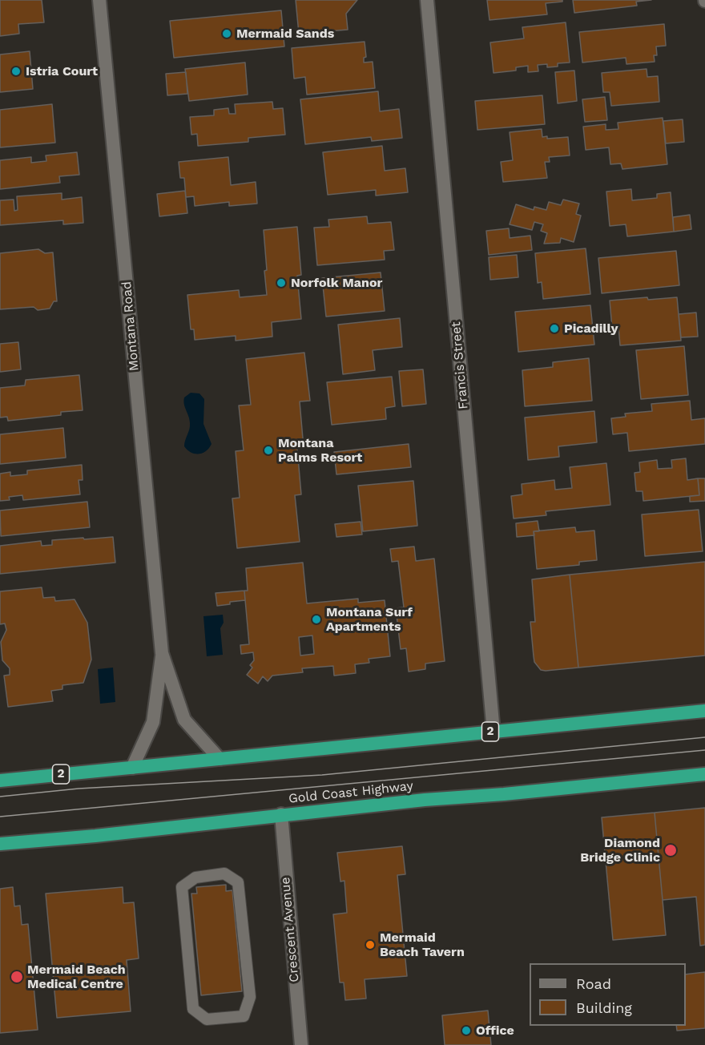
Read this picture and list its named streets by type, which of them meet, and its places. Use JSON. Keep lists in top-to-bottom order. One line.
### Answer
{"streets":{"highway":["2","Gold Coast Highway"],"street":["Montana Road","Francis Street","Crescent Avenue"]},"crossings":[["Montana Road","2"],["Francis Street","2"],["Gold Coast Highway","Crescent Avenue"]],"places":["Mermaid Sands","Istria Court","Norfolk Manor","Picadilly","Montana Palms Resort","Montana Surf Apartments","Diamond Bridge Clinic","Mermaid Beach Tavern","Mermaid Beach Medical Centre","Office"],"legend":["Road","Building"]}
